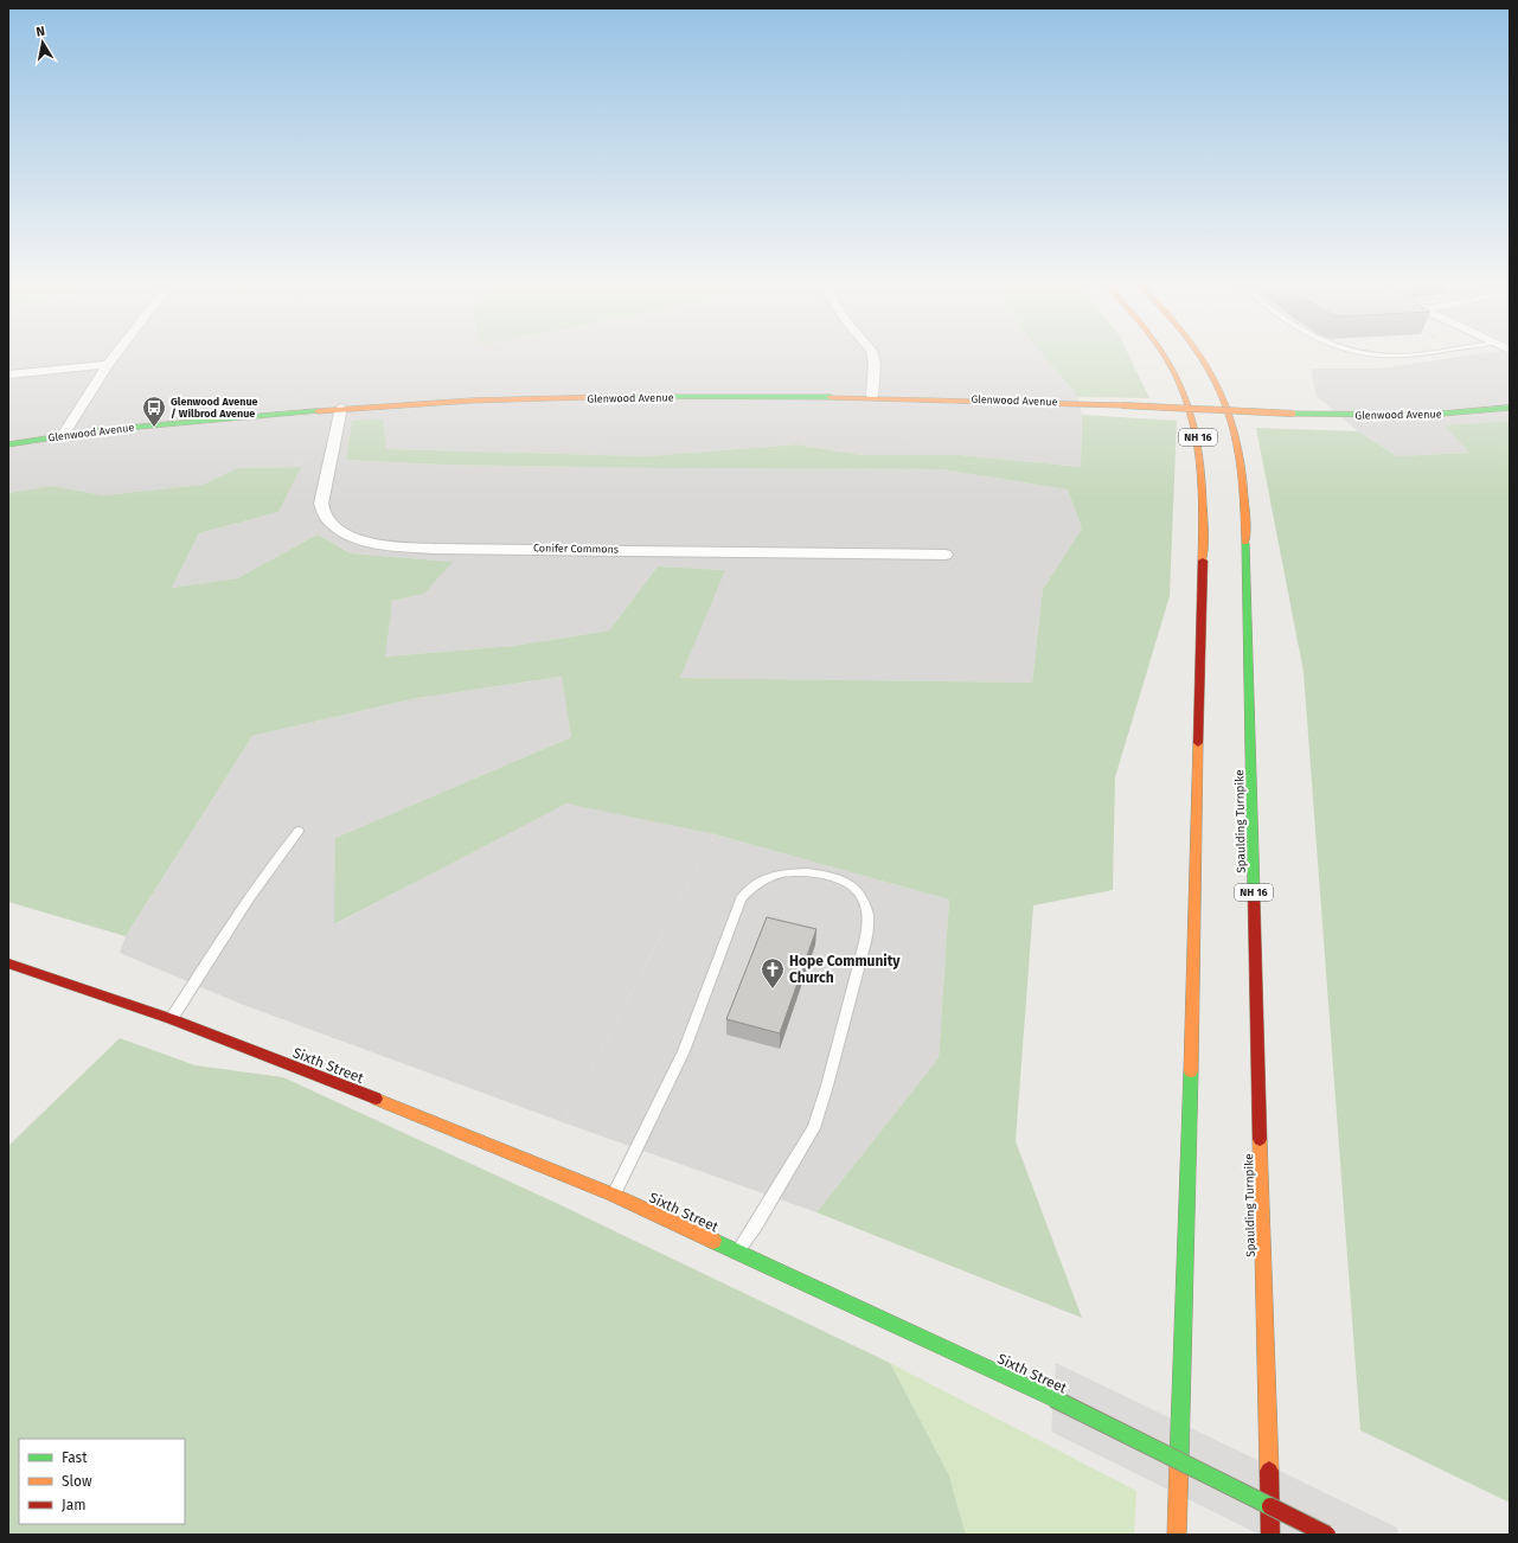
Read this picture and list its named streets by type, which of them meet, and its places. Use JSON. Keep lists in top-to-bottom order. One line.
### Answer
{"streets":{"main road":["Glenwood Avenue","NH 16","Spaulding Turnpike","Sixth Street"],"street":["Conifer Commons"]},"crossings":[["Glenwood Avenue","Conifer Commons"]],"places":{"bus stop":["Glenwood Avenue / Wilbrod Avenue"],"church":["Hope Community Church"]},"legend":["Fast","Slow","Jam"],"north":"top"}
